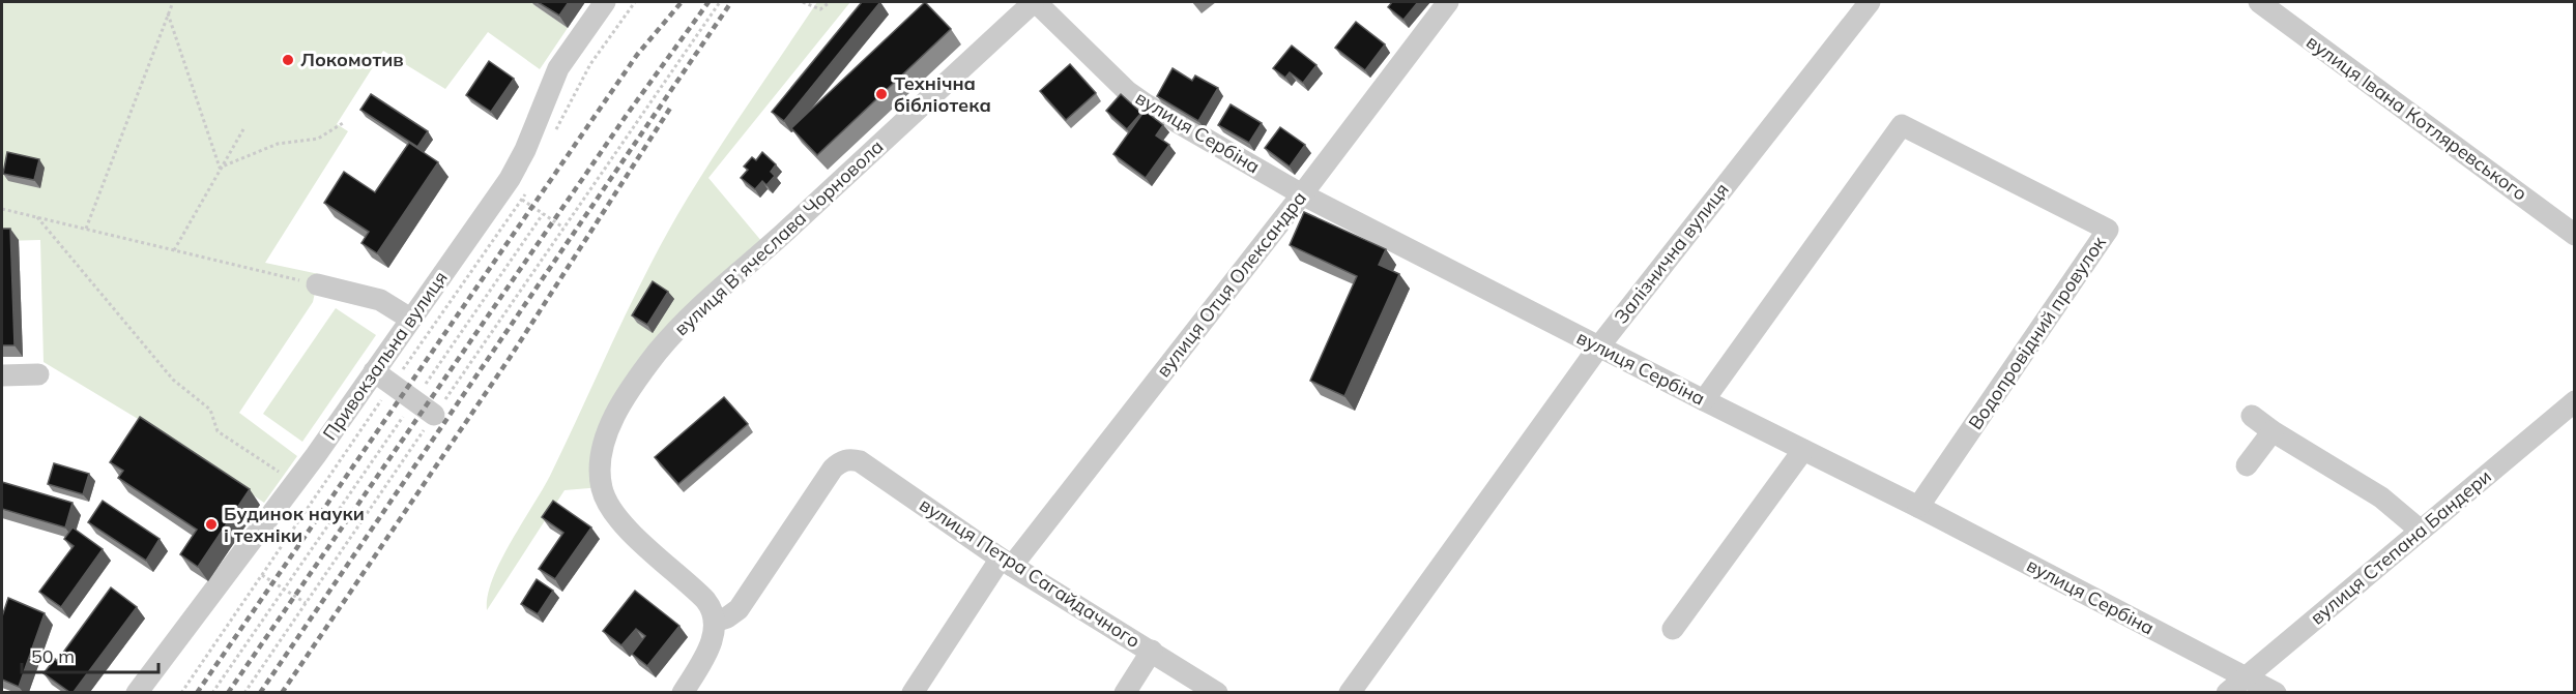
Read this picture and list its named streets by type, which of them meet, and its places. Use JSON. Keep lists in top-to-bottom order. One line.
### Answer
{"streets":{"street":["вулиця Івана Котляревського","вулиця Сербіна","вулиця Вʼячеслава Чорновола","Залізнична вулиця","вулиця Отця Олександра","Водопровідний провулок","Привокзальна вулиця","вулиця Степана Бандери","вулиця Петра Сагайдачного"]},"crossings":[["вулиця Сербіна","вулиця Вʼячеслава Чорновола"],["вулиця Сербіна","Залізнична вулиця"],["вулиця Сербіна","вулиця Отця Олександра"],["вулиця Сербіна","Водопровідний провулок"],["вулиця Сербіна","вулиця Степана Бандери"],["вулиця Вʼячеслава Чорновола","вулиця Петра Сагайдачного"],["вулиця Отця Олександра","вулиця Петра Сагайдачного"]],"places":["Локомотив","Технічна бібліотека","Будинок науки і техніки"],"scale_bar":"50 m"}
